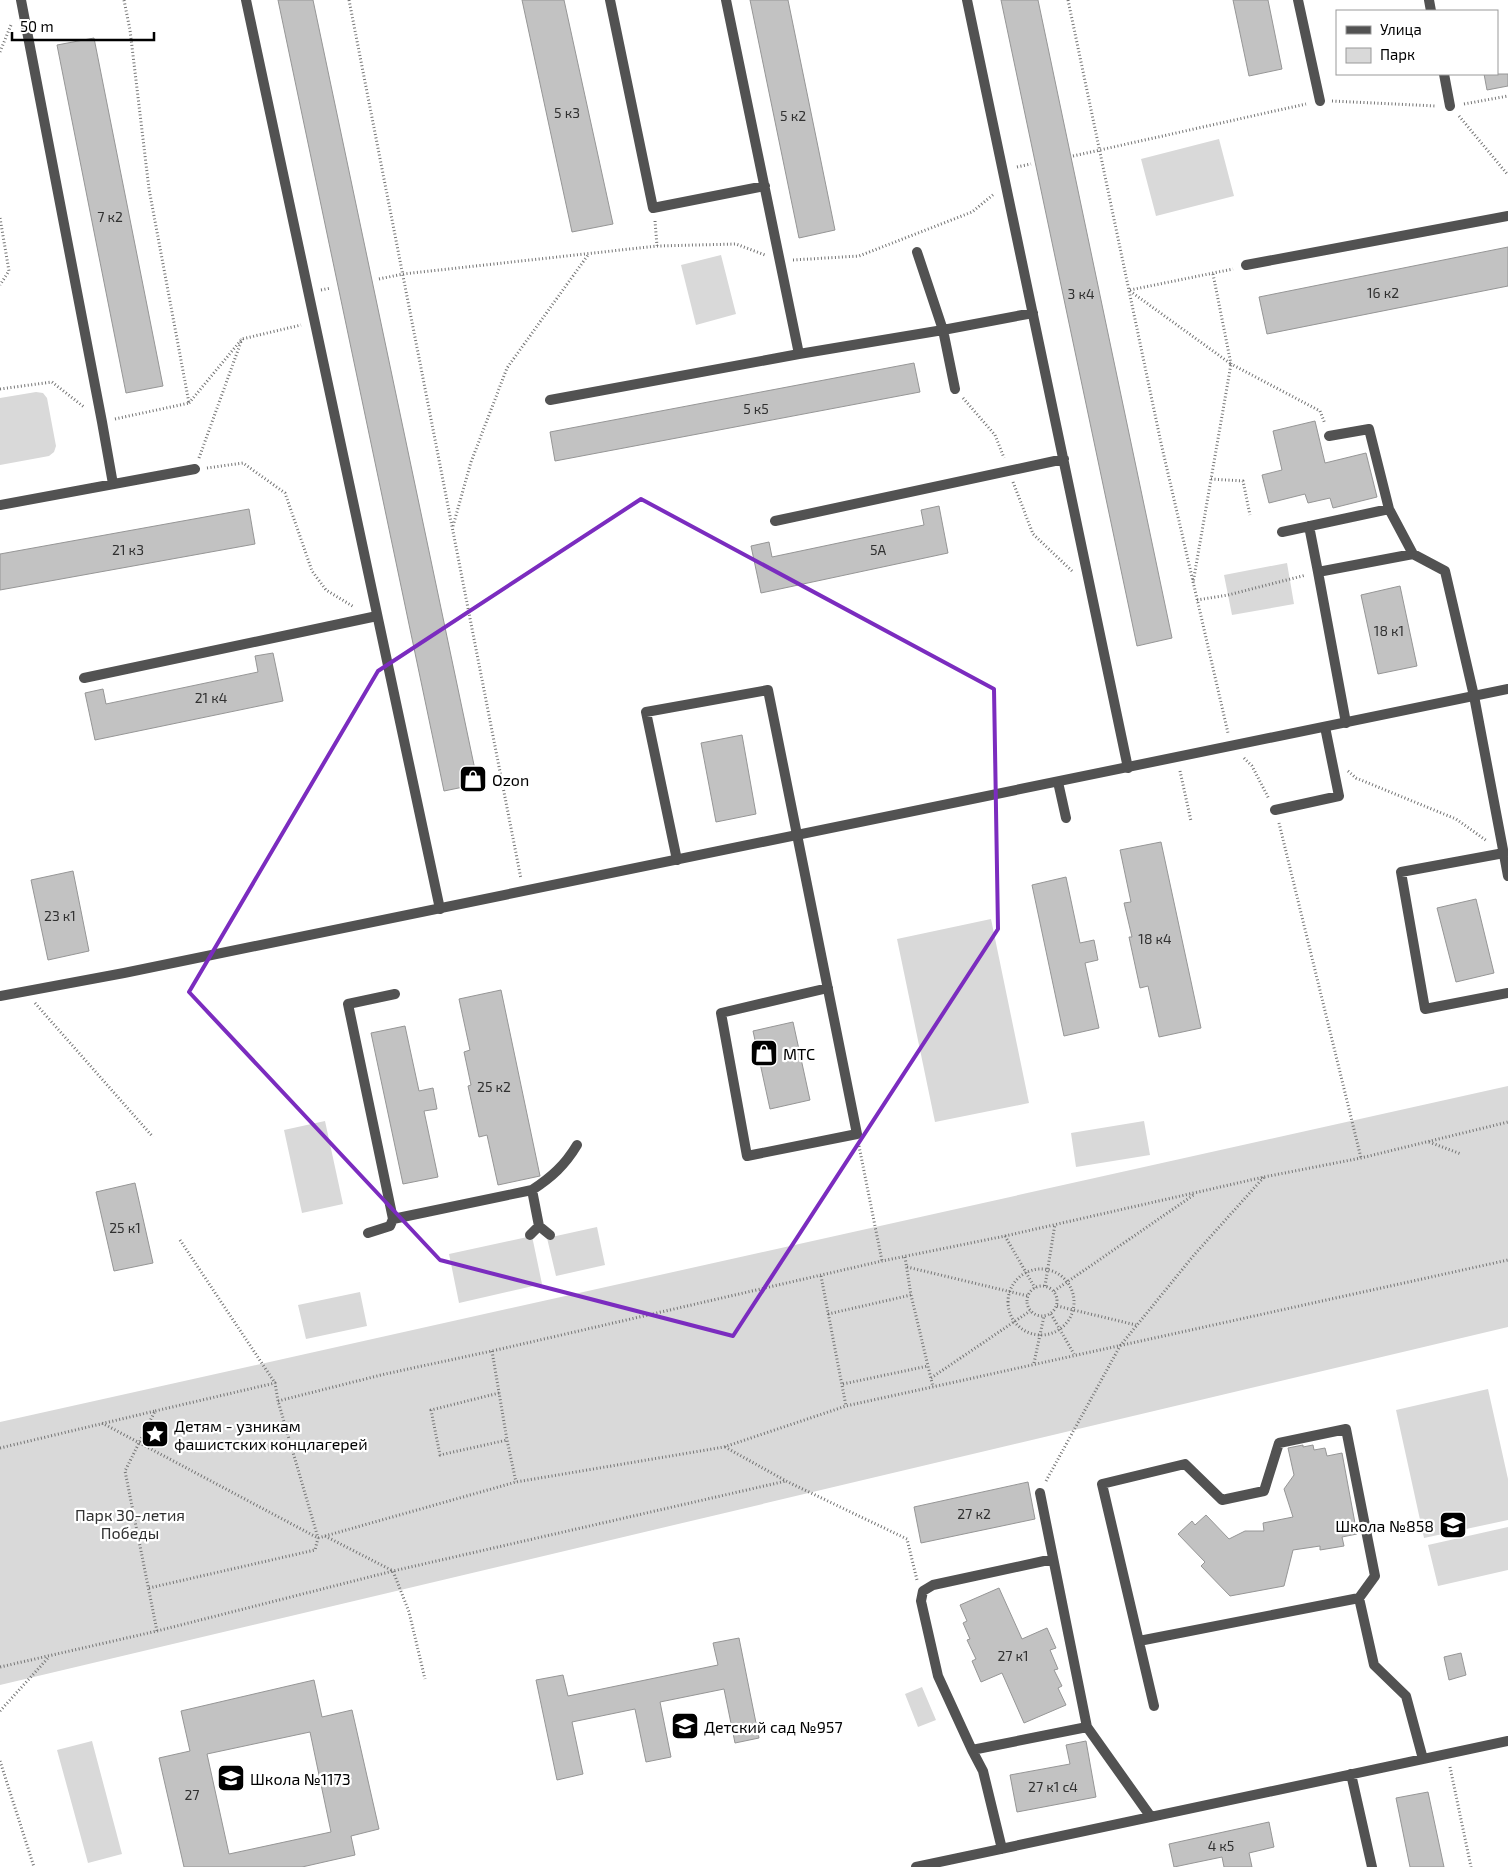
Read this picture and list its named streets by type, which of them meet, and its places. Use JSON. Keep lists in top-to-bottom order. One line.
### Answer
{"parks":["Парк 30-летия Победы"],"places":{"shop":["Ozon","МТС"],"place":["Детям - узникам фашистских концлагерей"],"school or university":["Школа №858","Детский сад №957","Школа №1173"]},"house_numbers":["5 к3","5 к2","7 к2","16 к2","3 к4","5 к5","21 к3","5А","18 к1","21 к4","23 к1","18 к4","25 к2","25 к1","27 к2","27 к1","27 к1 с4","27","4 к5"],"legend":["Улица","Парк"],"scale_bar":"50 m"}
